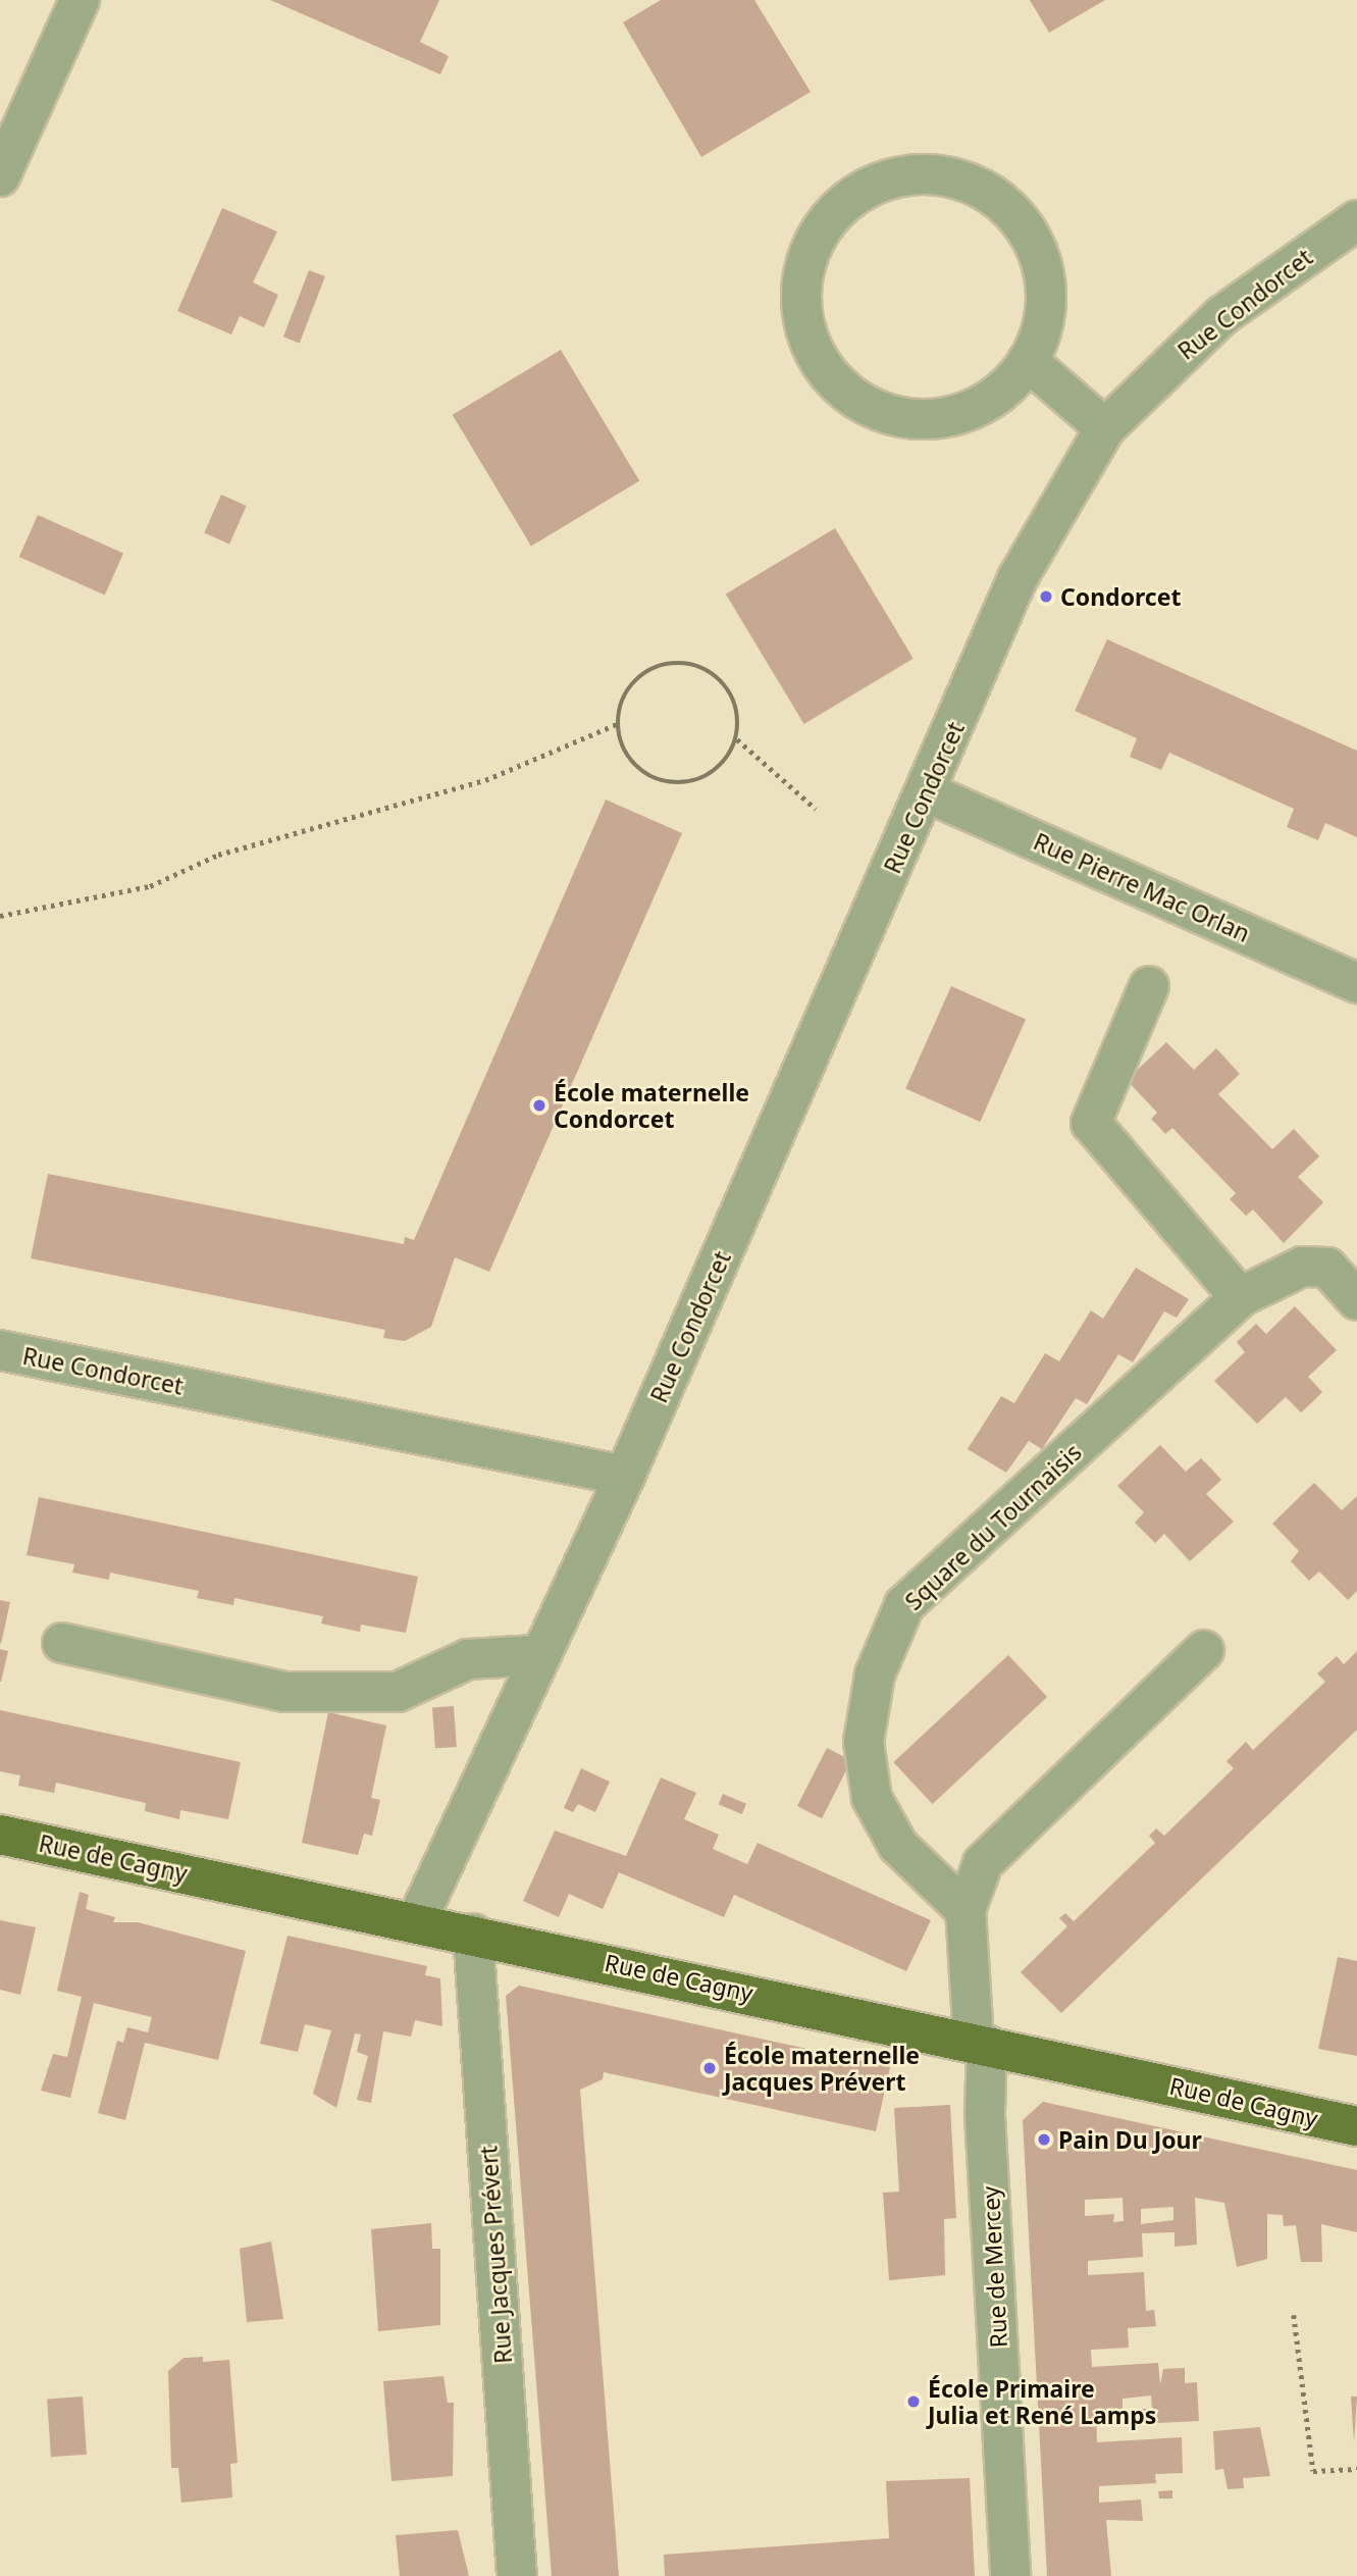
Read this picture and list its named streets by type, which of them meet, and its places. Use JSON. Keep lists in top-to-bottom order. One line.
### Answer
{"streets":{"main road":["Rue de Cagny"],"street":["Rue Condorcet","Rue Pierre Mac Orlan","Square du Tournaisis","Rue Jacques Prévert","Rue de Mercey"]},"crossings":[["Rue Condorcet","Rue Pierre Mac Orlan"],["Rue Condorcet","Rue de Cagny"],["Rue de Cagny","Rue Jacques Prévert"],["Rue de Cagny","Rue de Mercey"]],"places":["Condorcet","École maternelle Condorcet","École maternelle Jacques Prévert","Pain Du Jour","École Primaire Julia et René Lamps"]}
